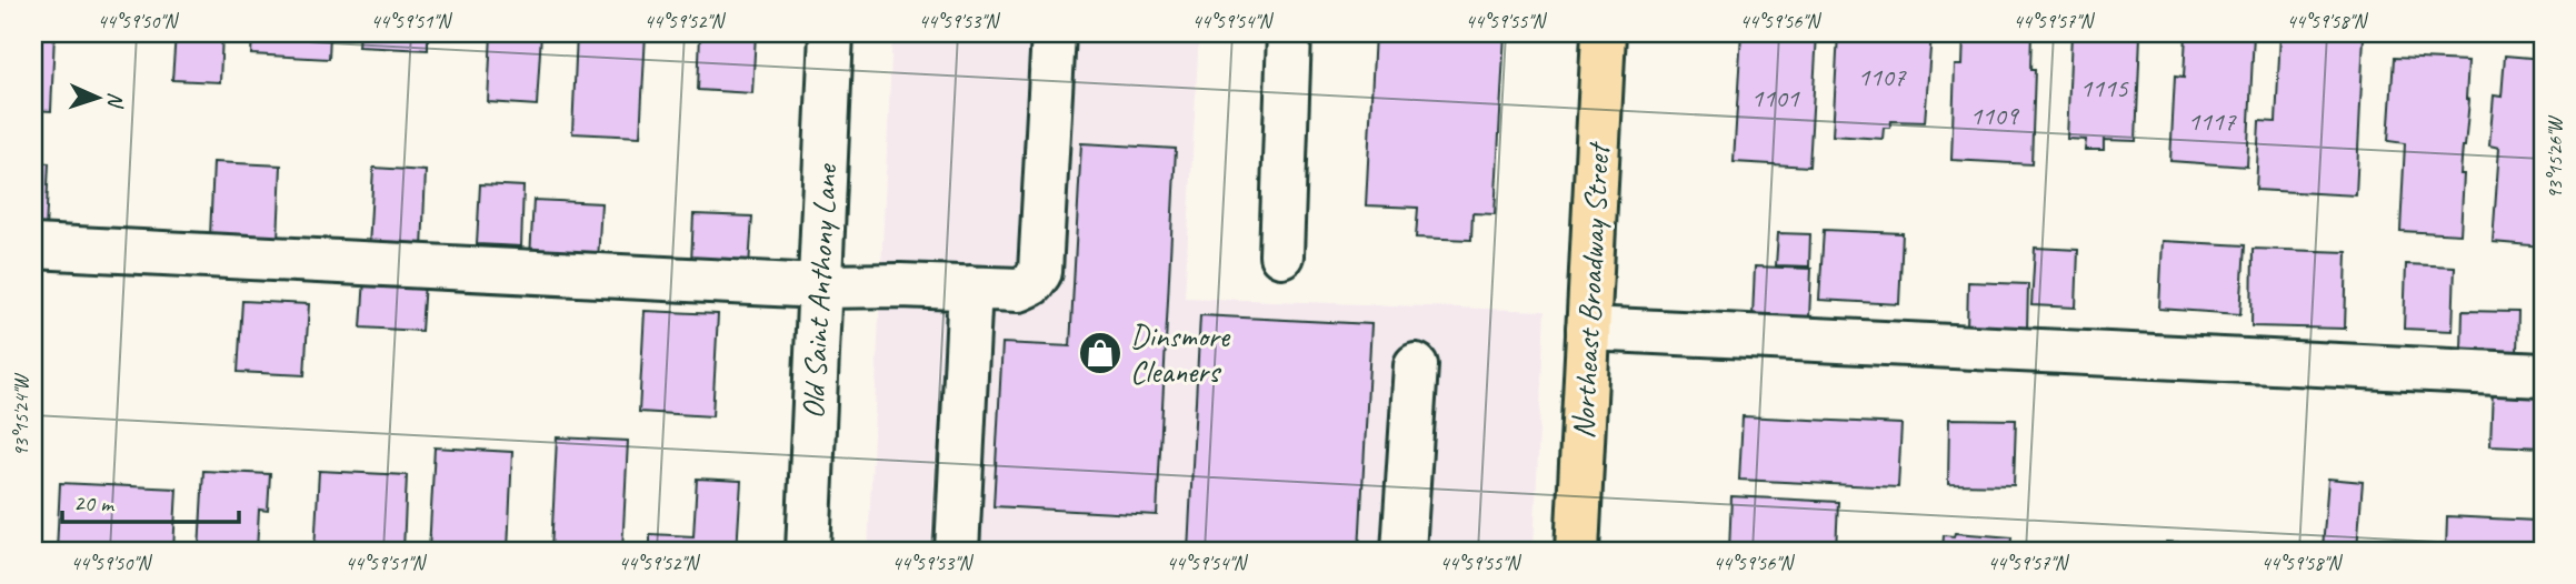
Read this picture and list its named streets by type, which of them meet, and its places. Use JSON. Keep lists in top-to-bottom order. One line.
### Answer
{"streets":{"main road":["Northeast Broadway Street"],"street":["Old Saint Anthony Lane"]},"places":{"shop":["Dinsmore Cleaners"]},"house_numbers":["1107","1115","1101","1109","1117"],"scale_bar":"20 m","north":"right","coordinates":["44°59'50\"N","44°59'51\"N","44°59'52\"N","44°59'53\"N","44°59'54\"N","44°59'55\"N","44°59'56\"N","44°59'57\"N","44°59'58\"N","93°15'26\"W","93°15'24\"W"]}
